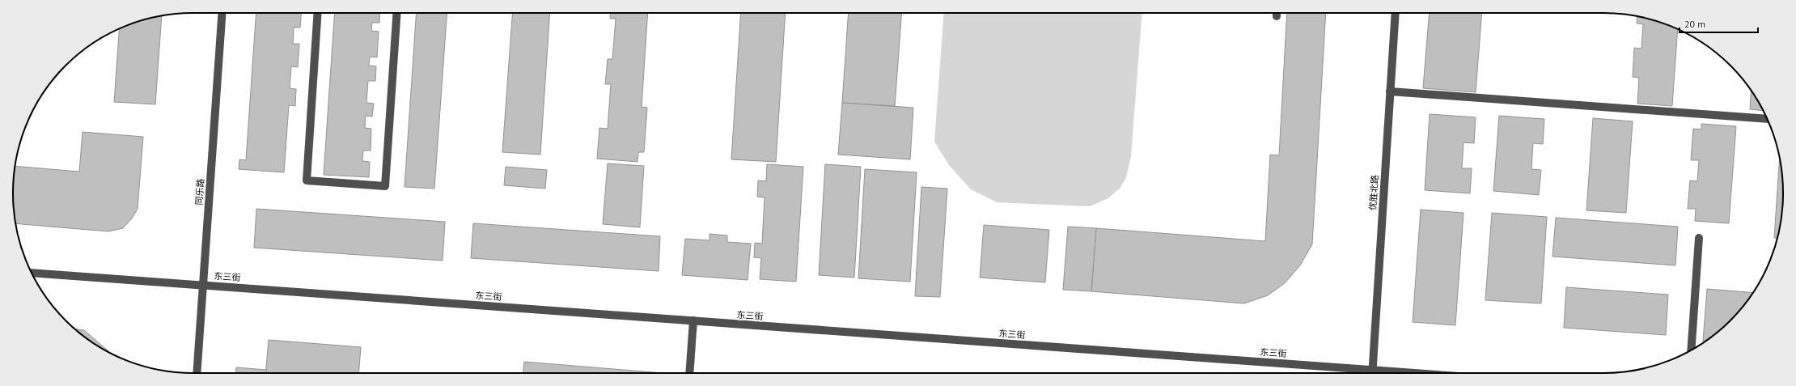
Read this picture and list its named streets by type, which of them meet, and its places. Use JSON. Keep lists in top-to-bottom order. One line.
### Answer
{"streets":{"street":["同乐路","优胜北路","东三街"]},"crossings":[["同乐路","东三街"]],"scale_bar":"20 m"}
